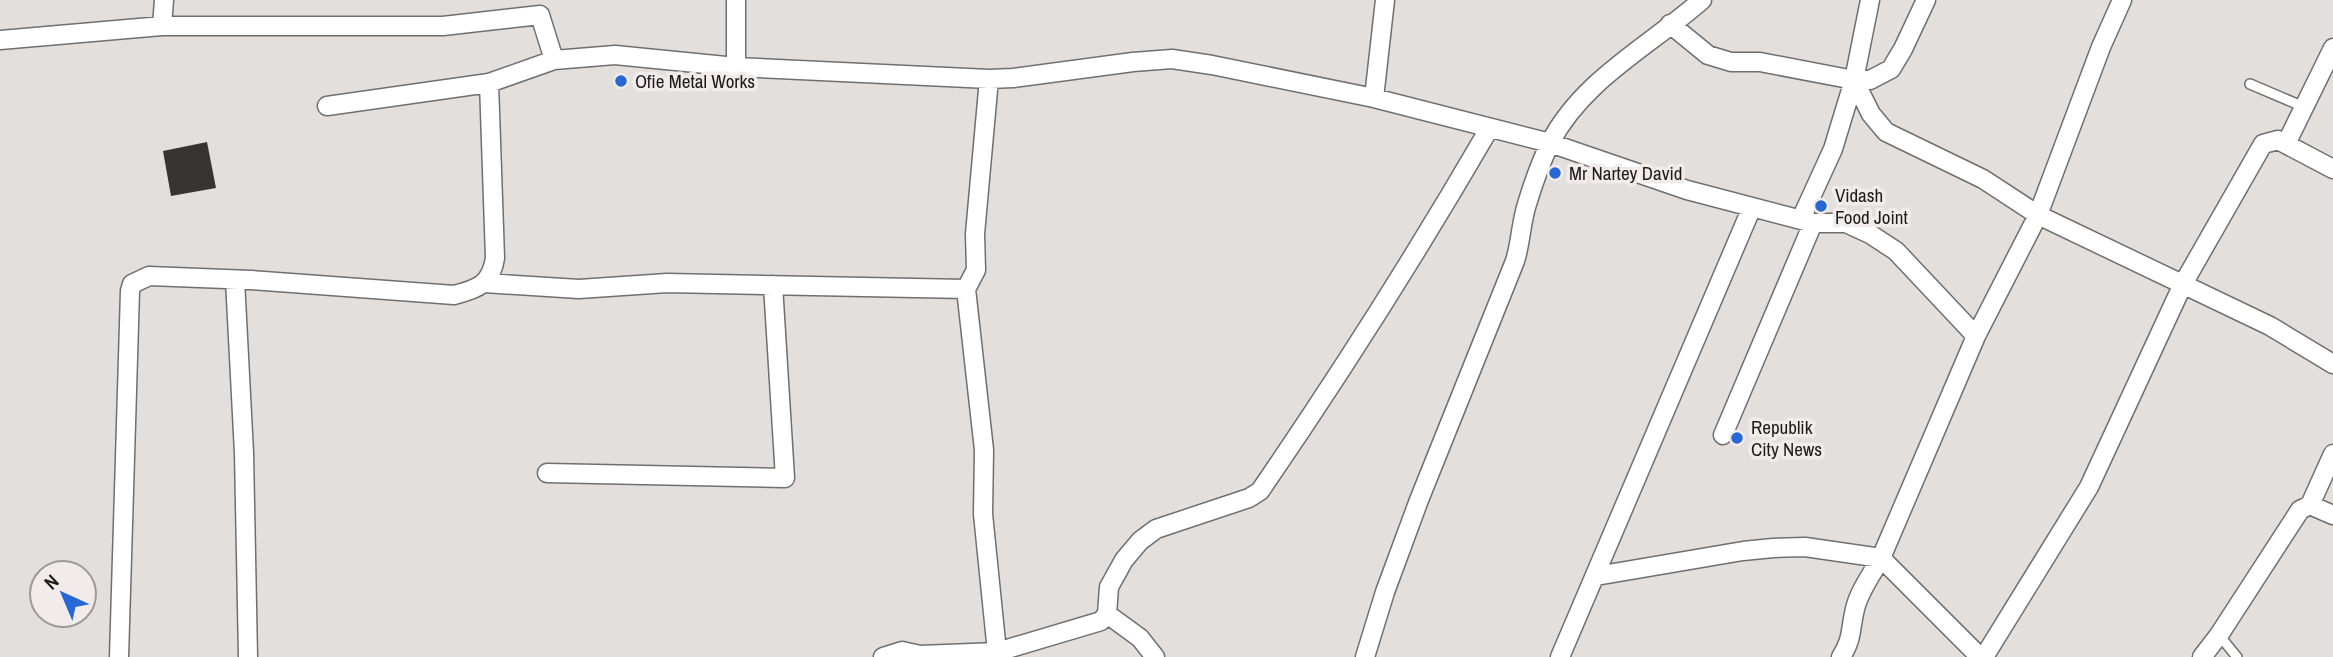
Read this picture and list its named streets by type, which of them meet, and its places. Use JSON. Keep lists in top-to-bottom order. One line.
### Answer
{"places":["Ofie Metal Works","Mr Nartey David","Vidash Food Joint","Republik City News"],"north":"top left"}
